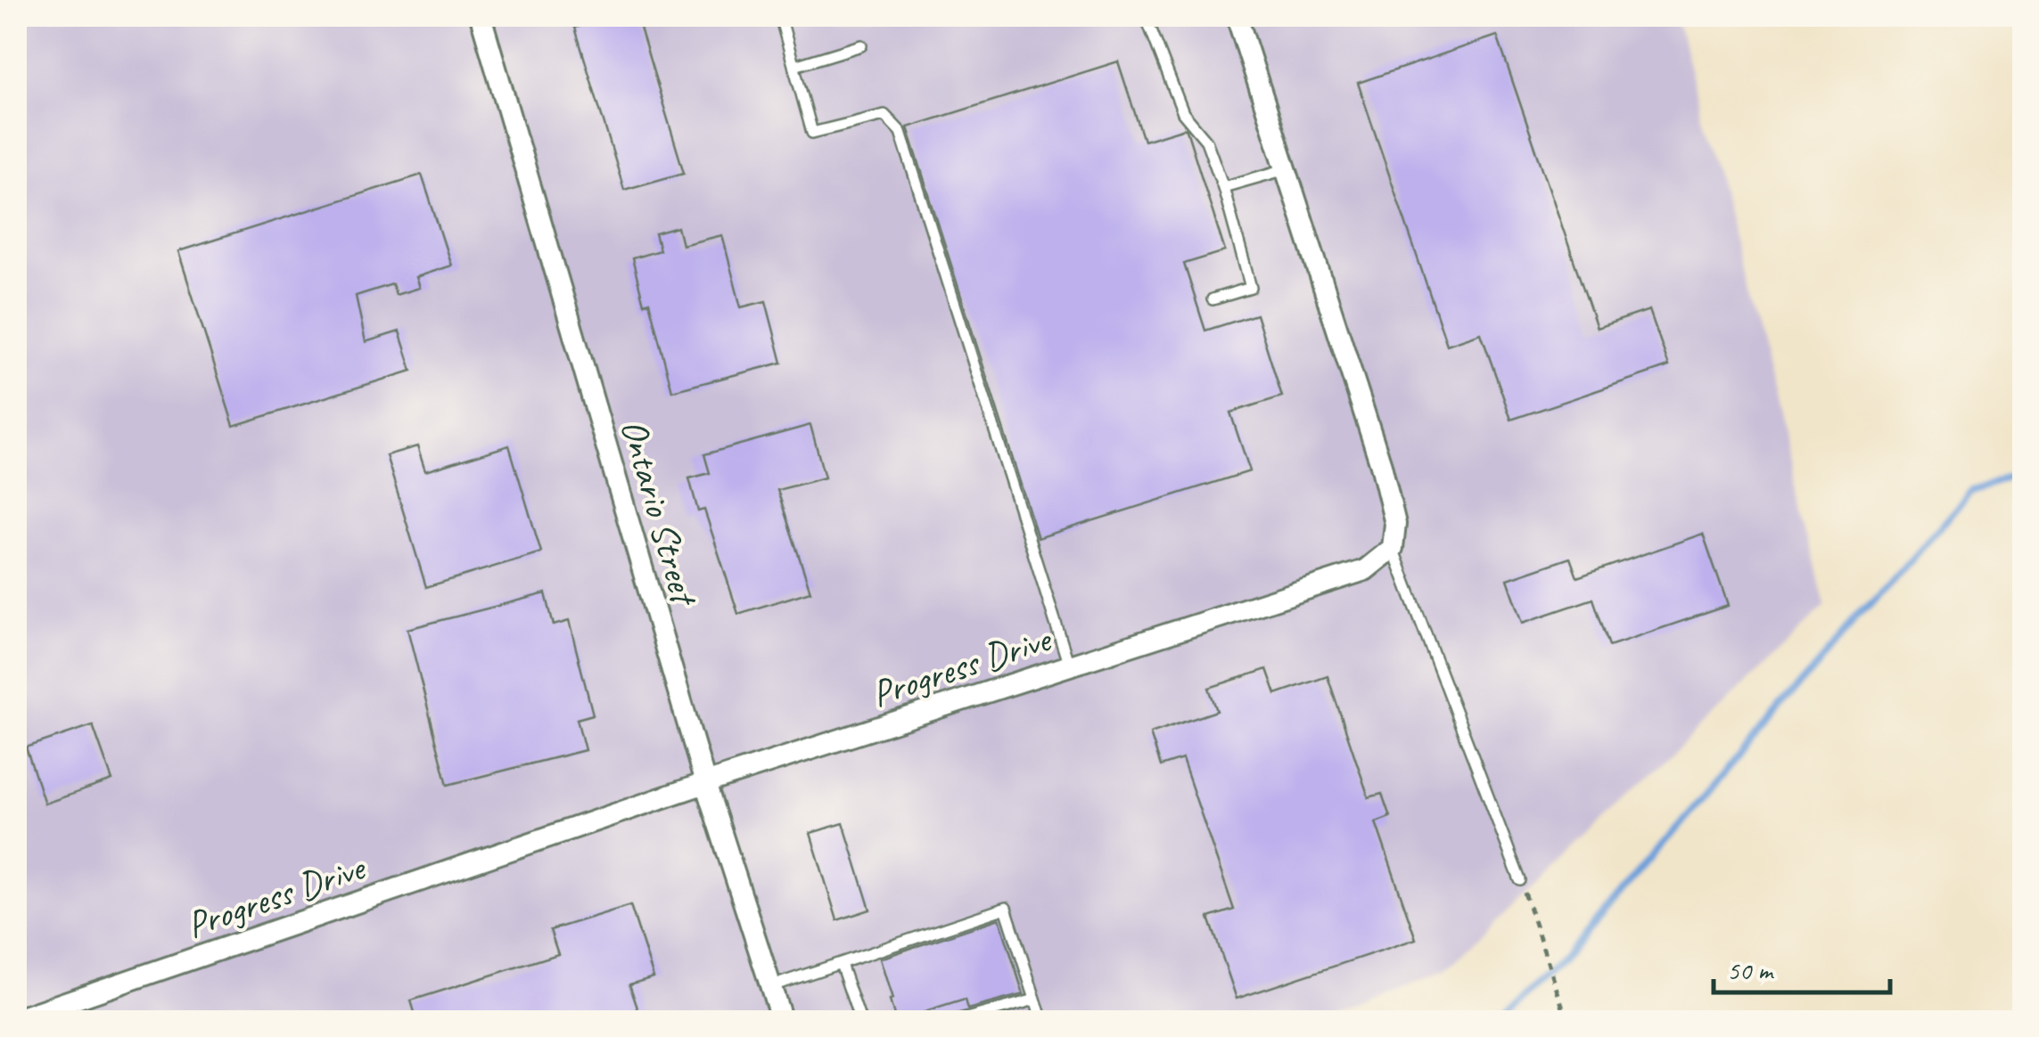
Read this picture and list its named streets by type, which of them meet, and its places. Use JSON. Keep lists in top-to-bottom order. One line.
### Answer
{"streets":{"street":["Ontario Street","Progress Drive"]},"crossings":[["Ontario Street","Progress Drive"]],"scale_bar":"50 m"}
